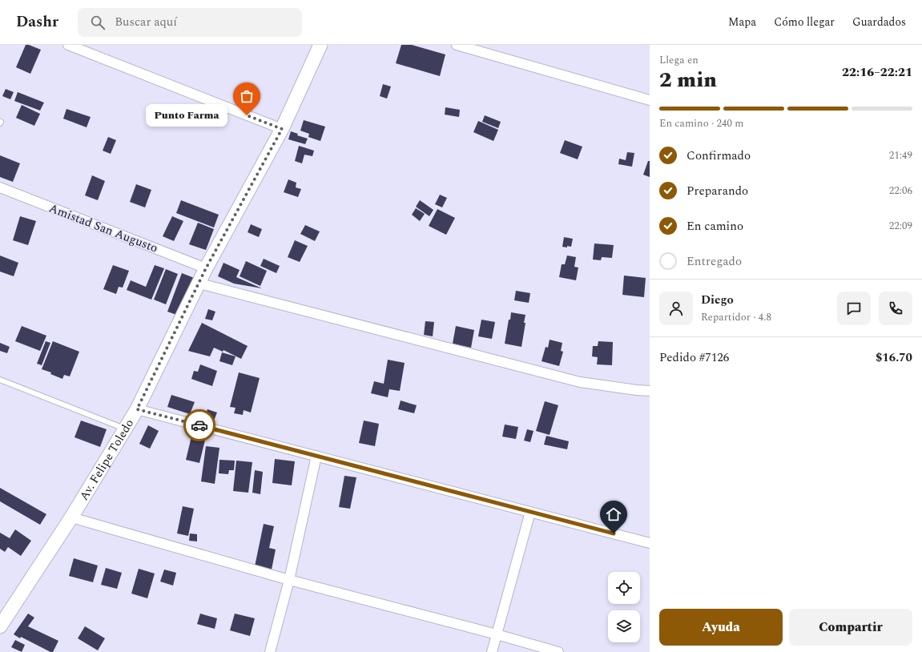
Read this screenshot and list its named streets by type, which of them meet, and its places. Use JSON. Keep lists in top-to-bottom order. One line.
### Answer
{"streets":{"main road":["Av. Felipe Toledo"],"street":["Amistad San Augusto"]},"crossings":[["Amistad San Augusto","Av. Felipe Toledo"]],"places":["Punto Farma"],"page":{"header":"Dashr","search":"Buscar aquí","nav":["Mapa","Cómo llegar","Guardados"],"heading":["2 min","Llega en","22:16–22:21"],"panel":["Diego","Repartidor · 4.8","Pedido #7126","$16.70"],"bar":"En camino · 240 m","bubble":"Punto Farma","list":[["Confirmado","21:49"],["Preparando","22:06"],["En camino","22:09"],"Entregado"],"buttons":["Ayuda","Compartir"]}}
